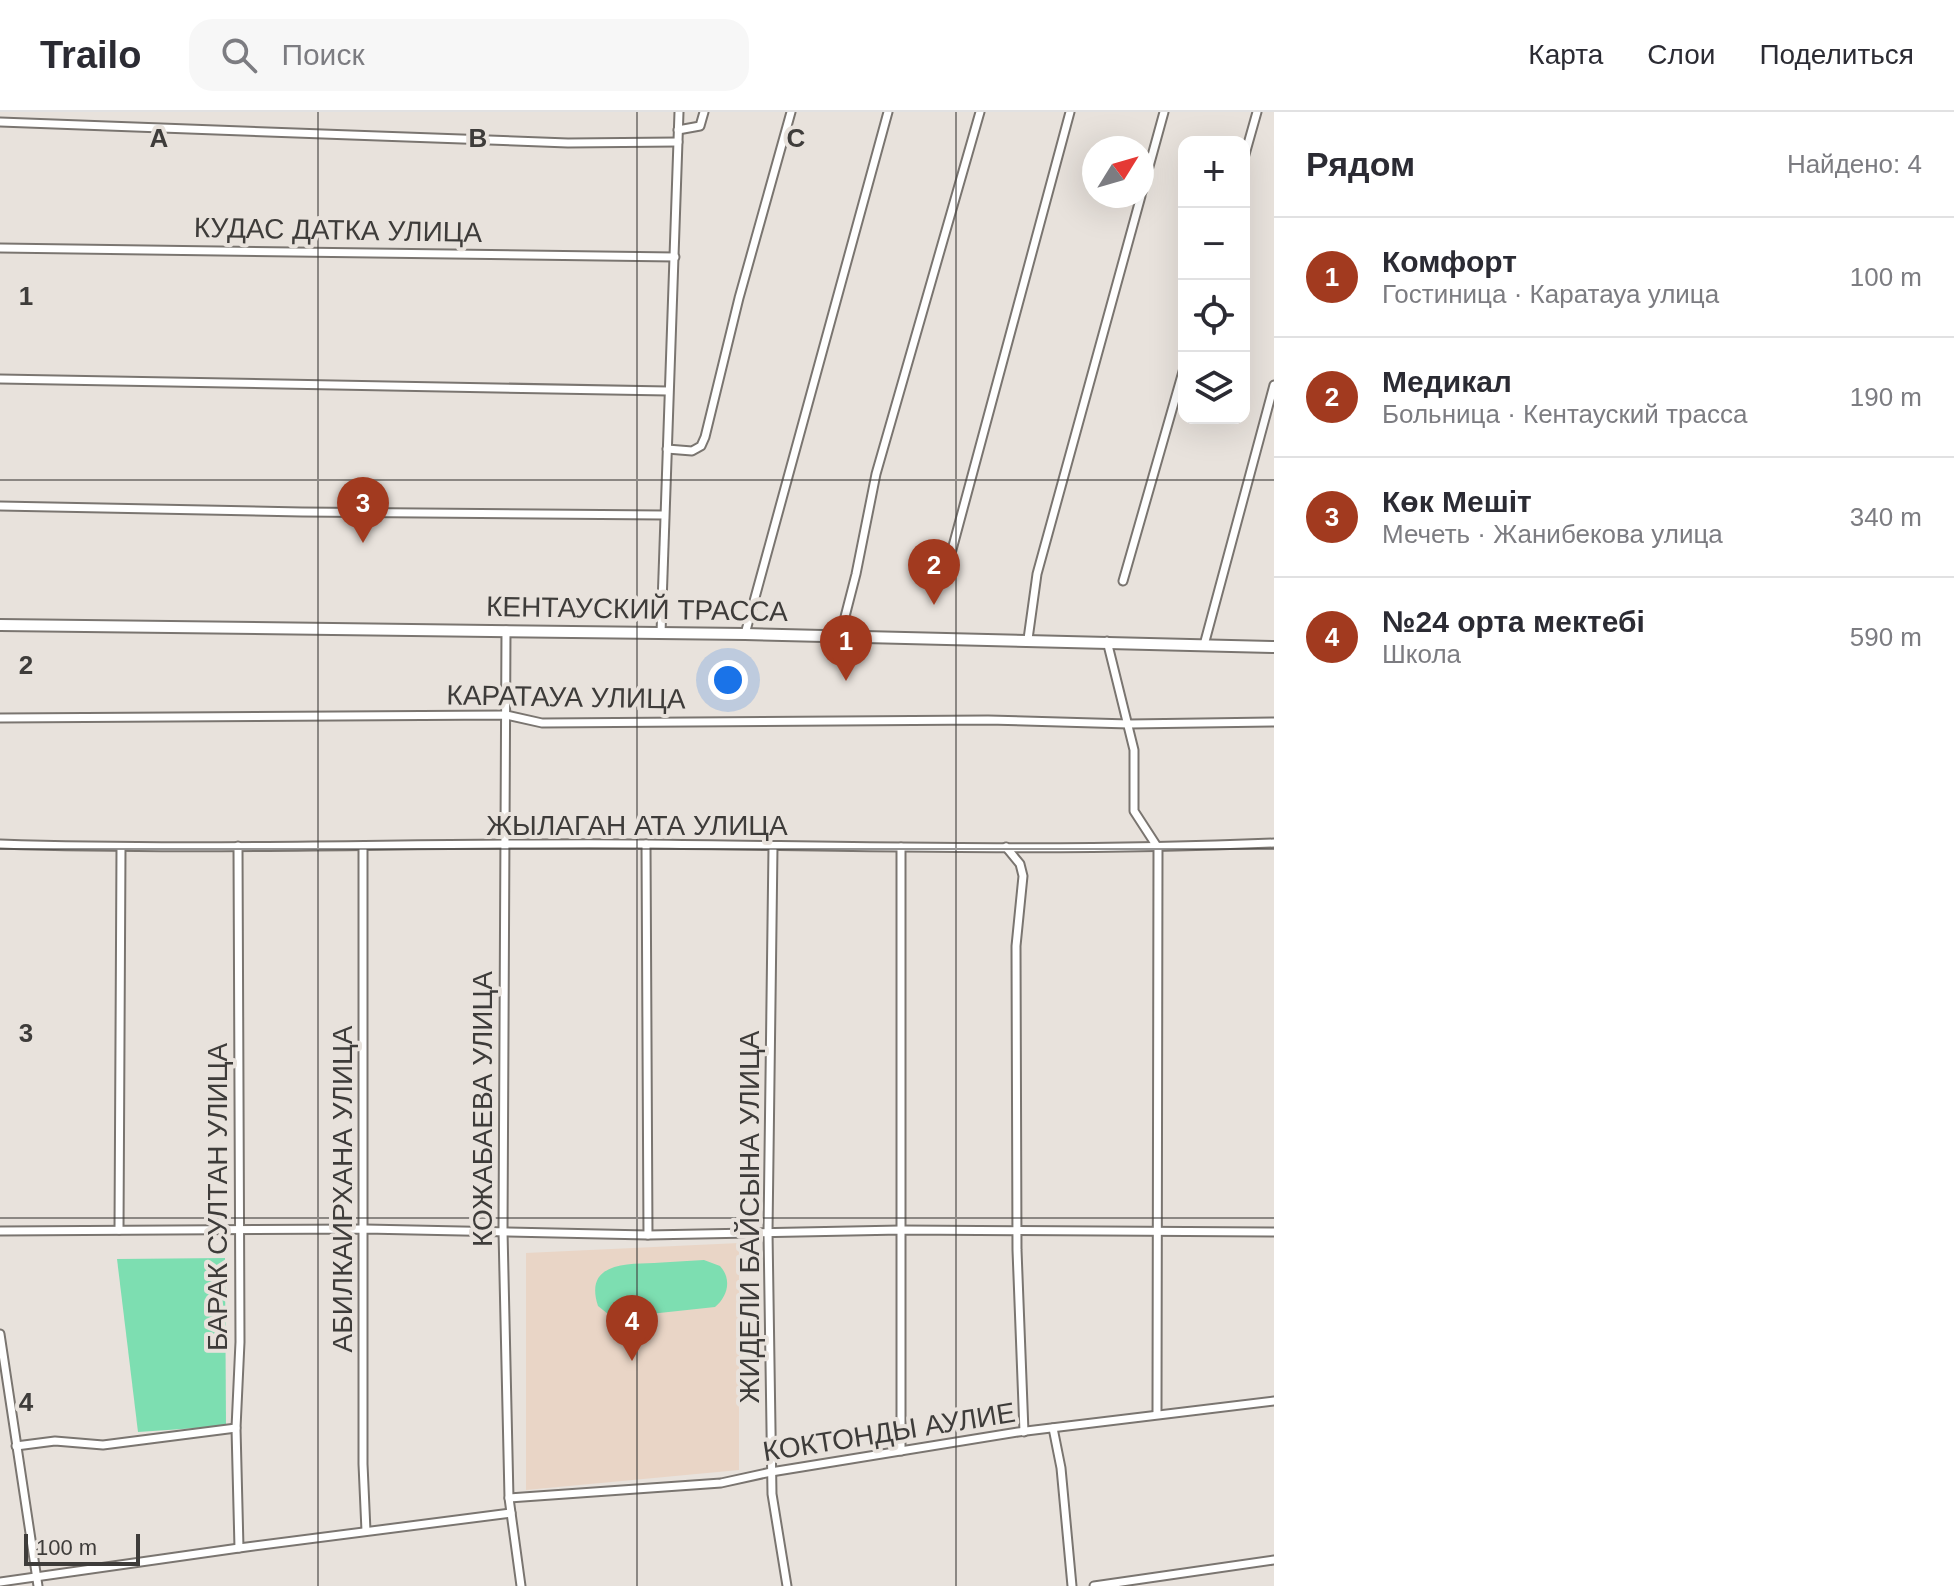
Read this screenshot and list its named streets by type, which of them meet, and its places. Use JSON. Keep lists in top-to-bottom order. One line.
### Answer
{"streets":{"main road":["КЕНТАУСКИЙ ТРАССА"],"street":["КУДАС ДАТКА УЛИЦА","КАРАТАУА УЛИЦА","ЖЫЛАГАН АТА УЛИЦА","КОЖАБАЕВА УЛИЦА","АБИЛКАИРХАНА УЛИЦА","БАРАК СУЛТАН УЛИЦА","ЖИДЕЛИ БАЙСЫНА УЛИЦА","КОКТОНДЫ АУЛИЕ"]},"crossings":[["КЕНТАУСКИЙ ТРАССА","КОЖАБАЕВА УЛИЦА"],["КАРАТАУА УЛИЦА","КОЖАБАЕВА УЛИЦА"],["ЖЫЛАГАН АТА УЛИЦА","КОЖАБАЕВА УЛИЦА"],["ЖЫЛАГАН АТА УЛИЦА","АБИЛКАИРХАНА УЛИЦА"],["ЖЫЛАГАН АТА УЛИЦА","БАРАК СУЛТАН УЛИЦА"],["ЖЫЛАГАН АТА УЛИЦА","ЖИДЕЛИ БАЙСЫНА УЛИЦА"],["КОЖАБАЕВА УЛИЦА","КОКТОНДЫ АУЛИЕ"],["ЖИДЕЛИ БАЙСЫНА УЛИЦА","КОКТОНДЫ АУЛИЕ"]],"scale_bar":"100 m","north":"top right","page":{"header":"Trailo","search":"Поиск","nav":["Карта","Слои","Поделиться"],"heading":["Рядом","Найдено: 4"],"map_buttons":["+","−"],"list":[{"mark":"1","name":"Комфорт","note":"Гостиница · Каратауа улица","value":"100 m"},{"mark":"2","name":"Медикал","note":"Больница · Кентауский трасса","value":"190 m"},{"mark":"3","name":"Көк Мешіт","note":"Мечеть · Жанибекова улица","value":"340 m"},{"mark":"4","name":"№24 орта мектебі","note":"Школа","value":"590 m"}],"pins":["3","2","1","4"],"scale":"100 m"},"grid":{"columns":["A","B","C"],"rows":["1","2","3","4"]}}
